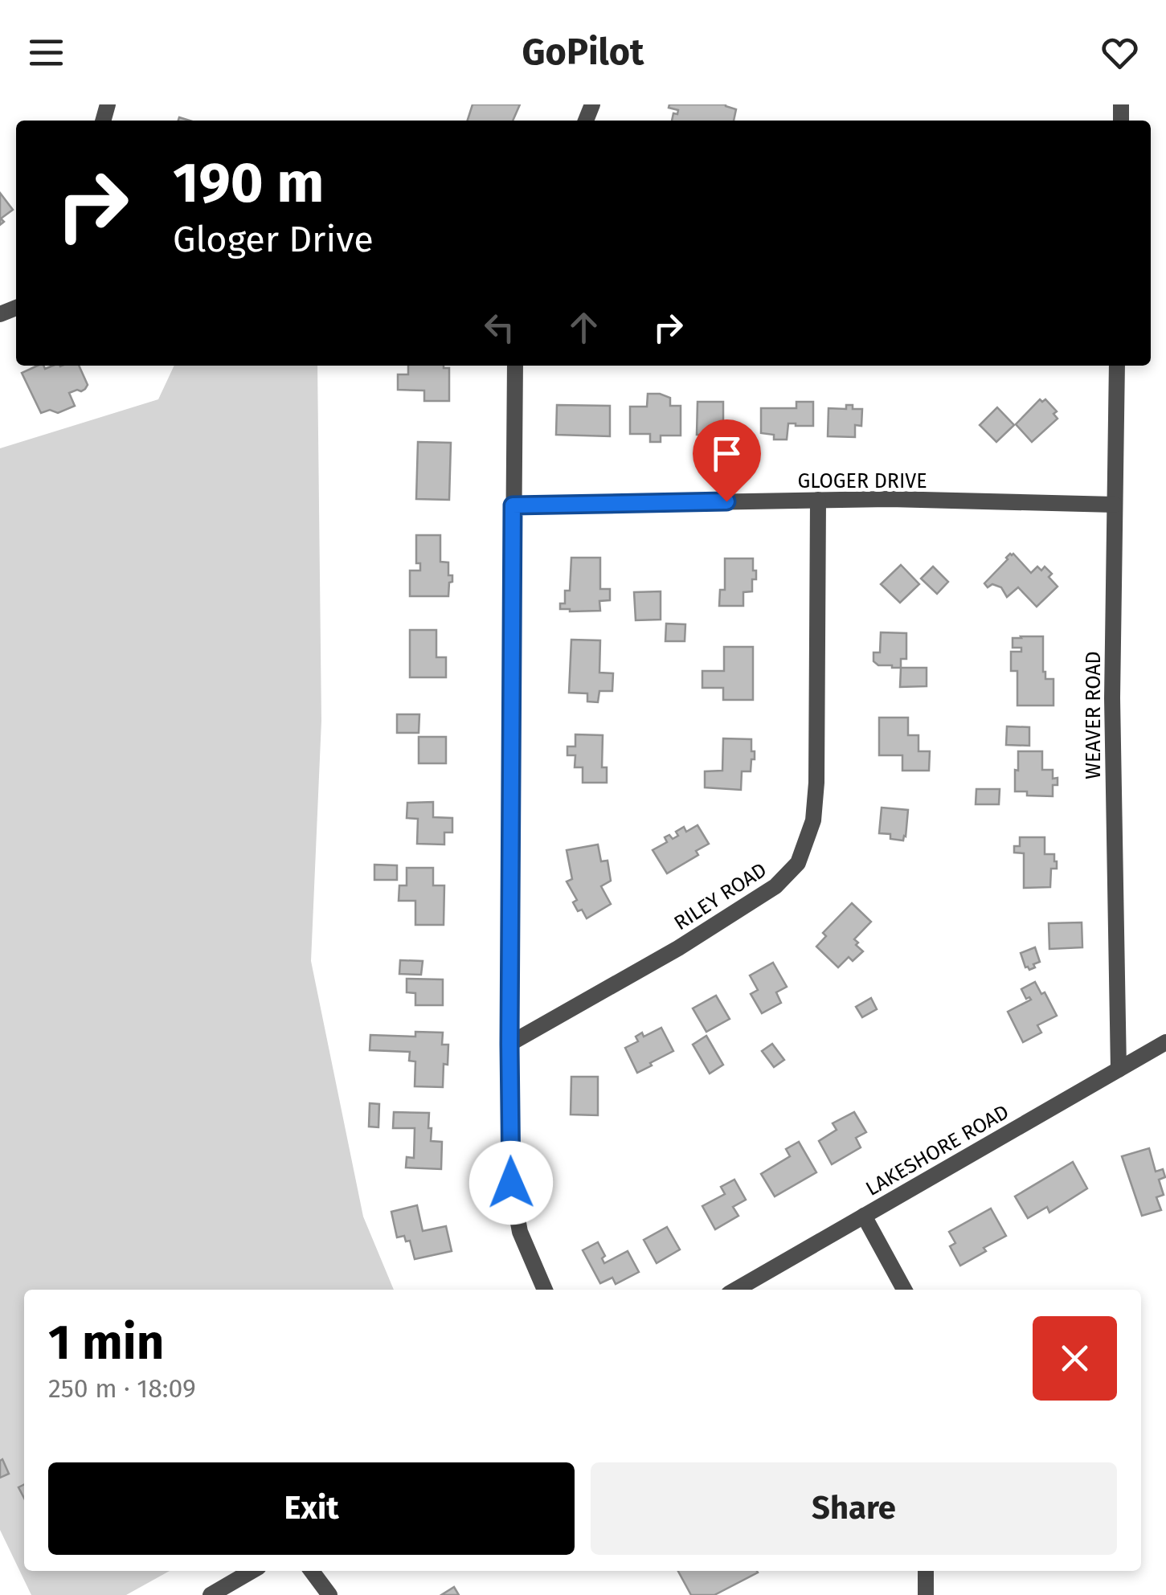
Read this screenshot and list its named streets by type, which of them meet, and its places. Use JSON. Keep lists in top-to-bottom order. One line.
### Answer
{"streets":{"street":["GLOGER DRIVE","WEAVER ROAD","RILEY ROAD","LAKESHORE ROAD"]},"crossings":[["GLOGER DRIVE","WEAVER ROAD"],["GLOGER DRIVE","RILEY ROAD"],["WEAVER ROAD","LAKESHORE ROAD"]],"page":{"header":"GoPilot","turn":["190 m","Gloger Drive"],"heading":["1 min","250 m · 18:09"],"buttons":["Exit","Share"]}}
